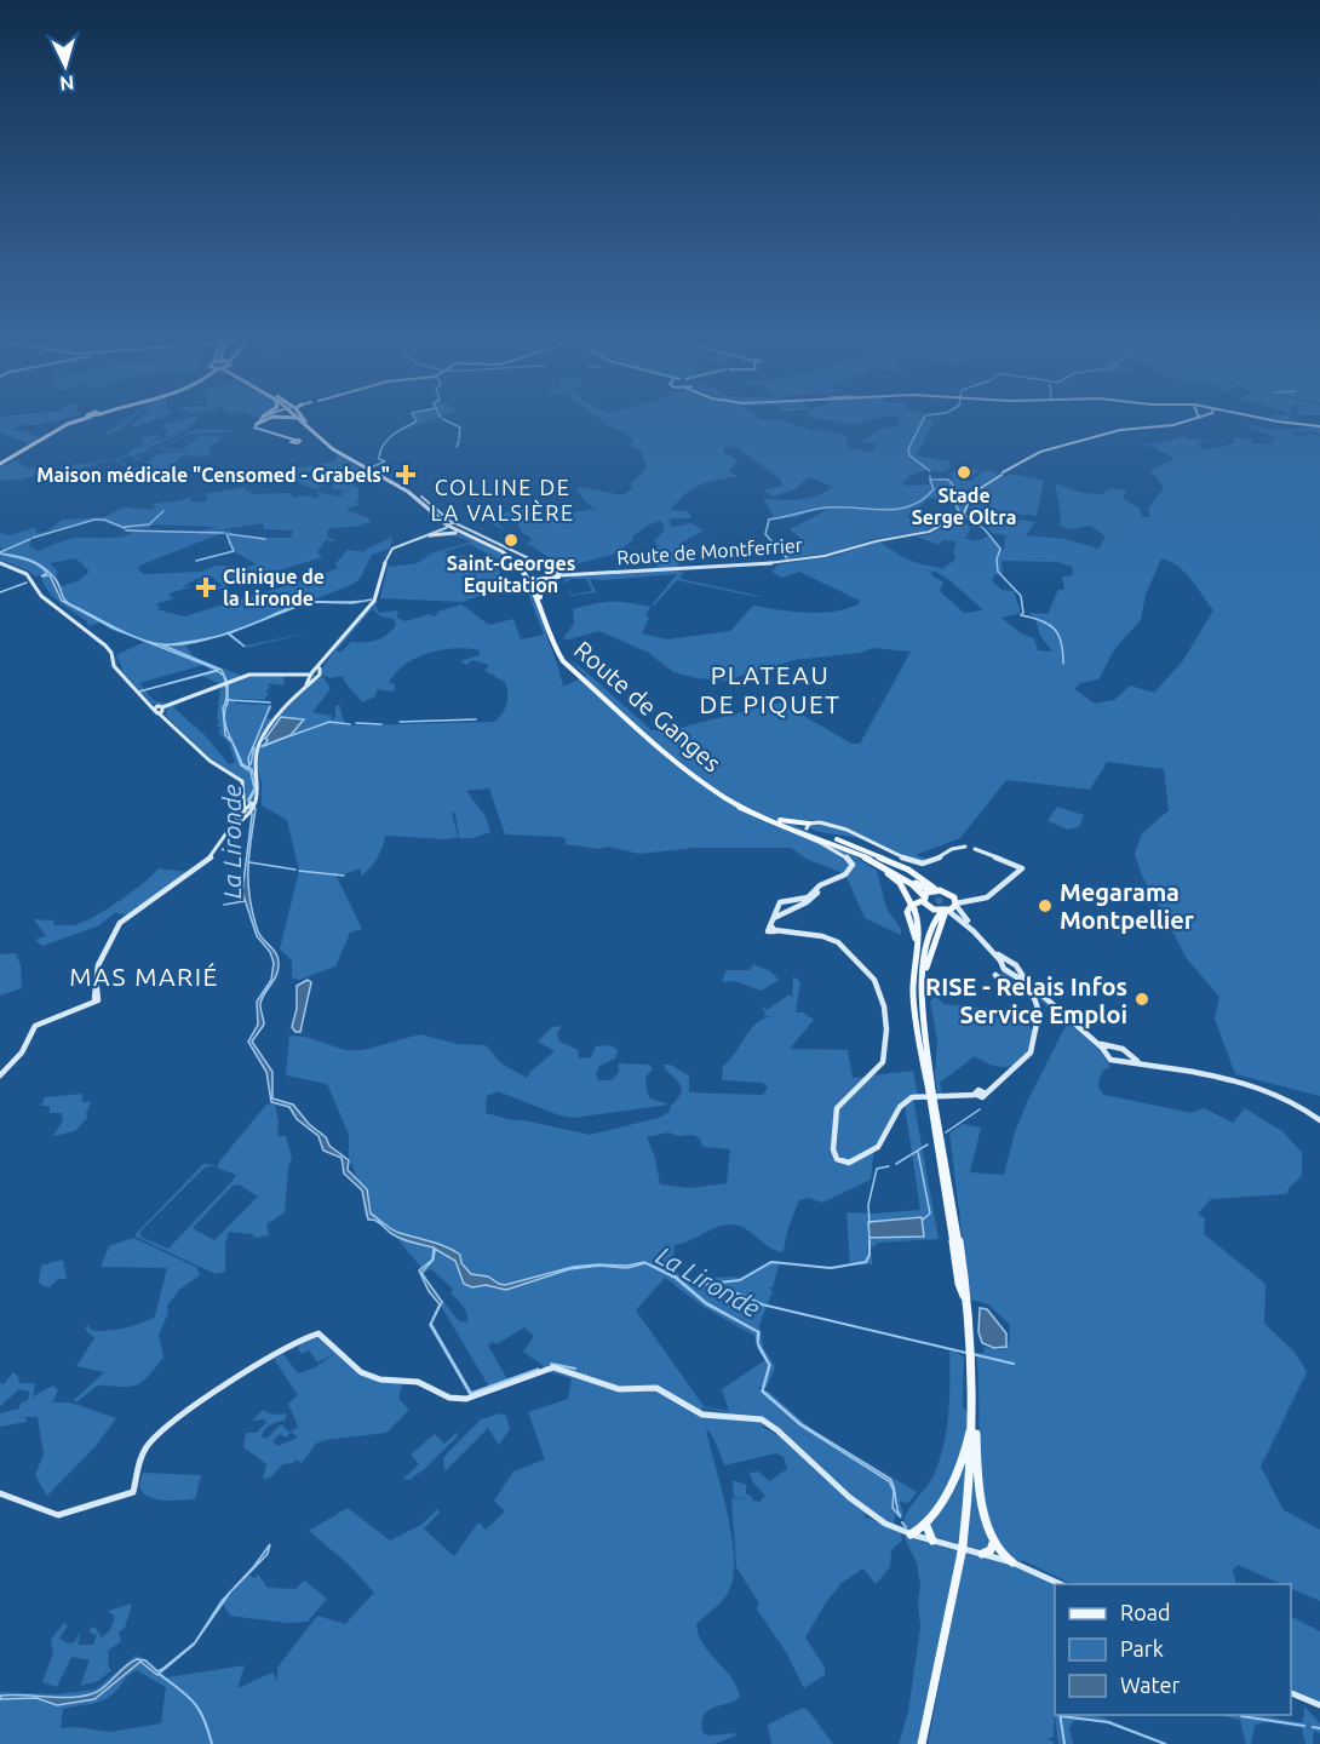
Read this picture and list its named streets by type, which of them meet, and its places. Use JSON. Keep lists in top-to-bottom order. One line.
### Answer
{"streets":{"main road":["Route de Ganges"],"street":["Route de Montferrier"]},"districts":["COLLINE DE LA VALSIÈRE","PLATEAU DE PIQUET","MAS MARIÉ"],"water":["La Lironde"],"places":{"other":["Stade Serge Oltra","Saint-Georges Equitation","Megarama Montpellier","RISE - Relais Infos Service Emploi"],"health":["Maison médicale \"Censomed - Grabels\"","Clinique de la Lironde"]},"legend":["Road","Park","Water"],"north":"bottom"}
